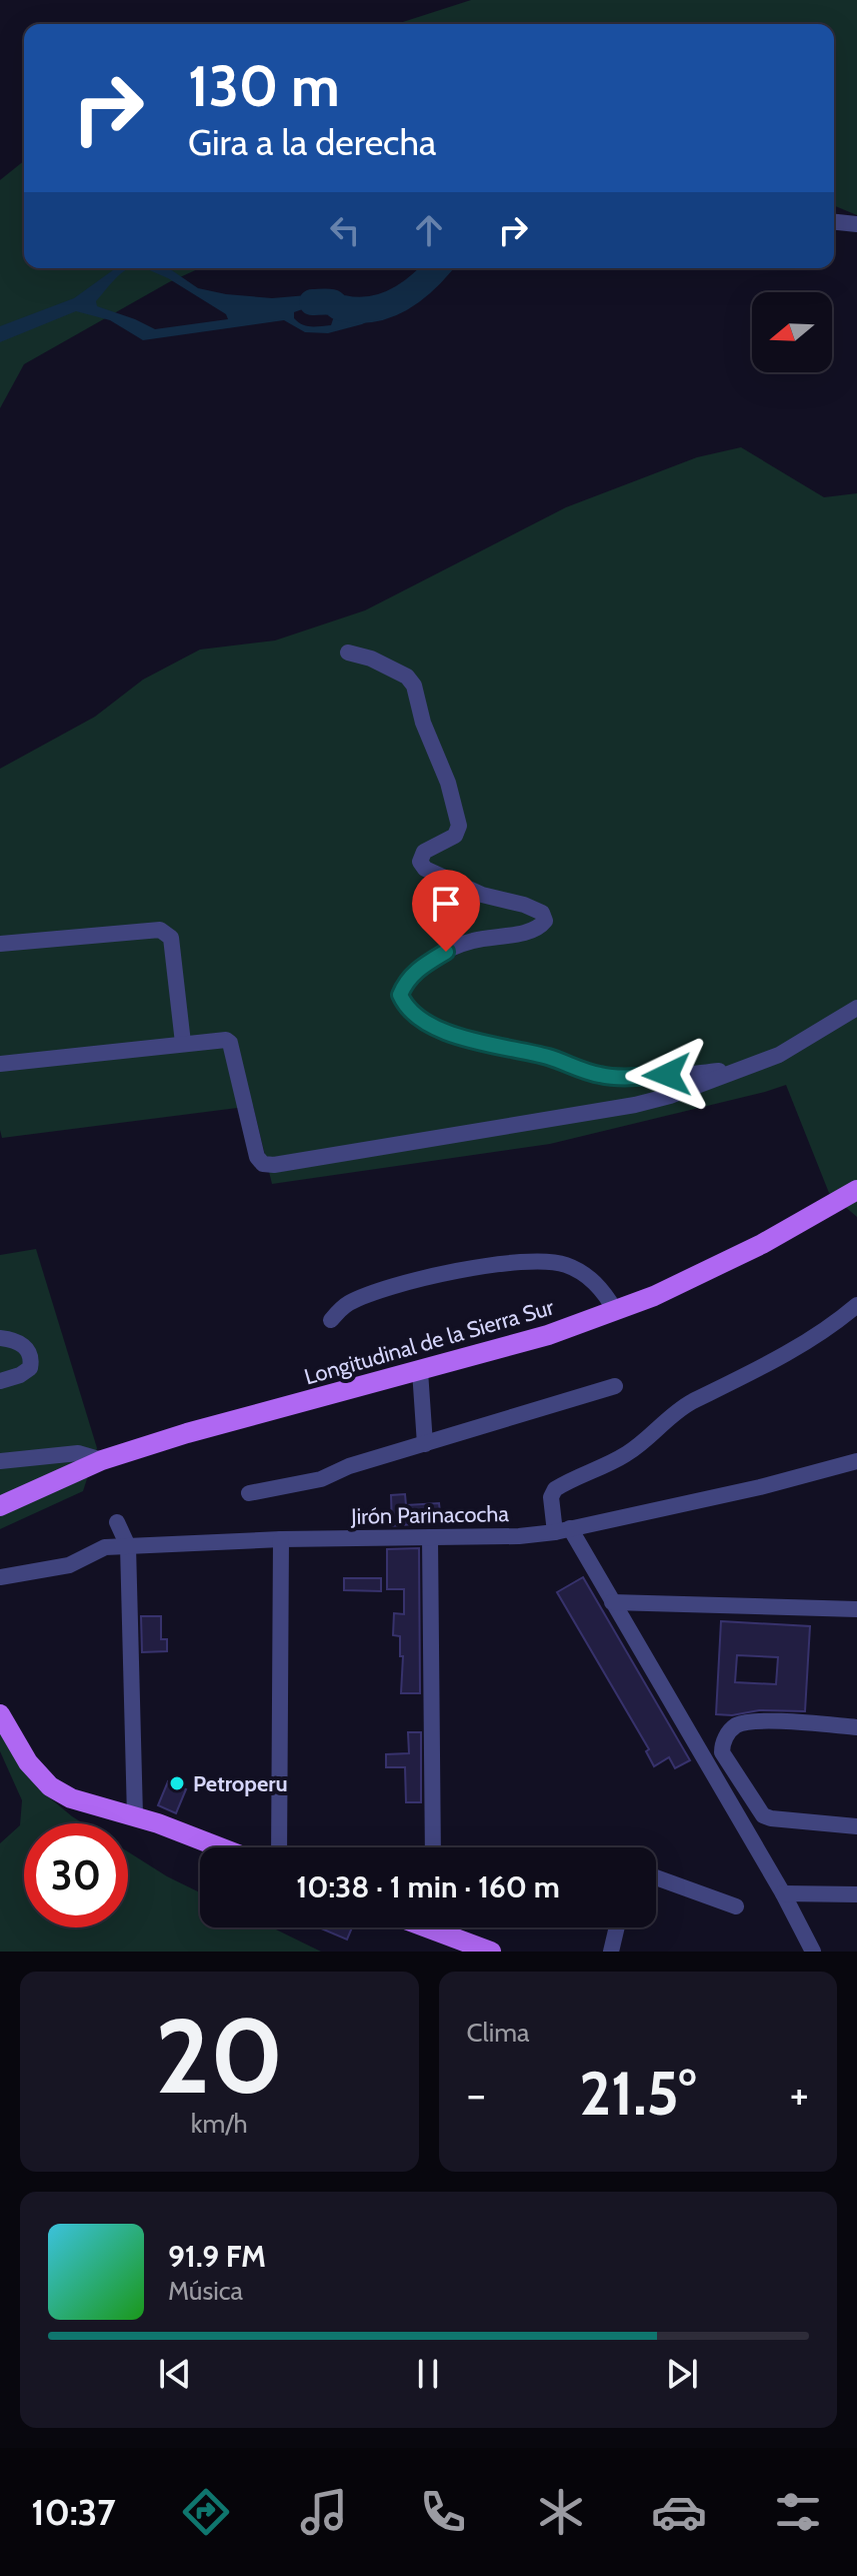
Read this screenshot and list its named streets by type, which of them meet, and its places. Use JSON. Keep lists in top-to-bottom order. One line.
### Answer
{"streets":{"main road":["Longitudinal de la Sierra Sur"],"street":["Jirón Parinacocha"]},"places":["Petroperu"],"north":"left","page":{"turn":["130 m","Gira a la derecha"],"limit":"30","trip":"10:38 · 1 min · 160 m","tile":[["20","km/h"],"Clima"],"heat":["−","21.5°","+"],"song":["91.9 FM","Música"],"tabs":"10:37"}}
